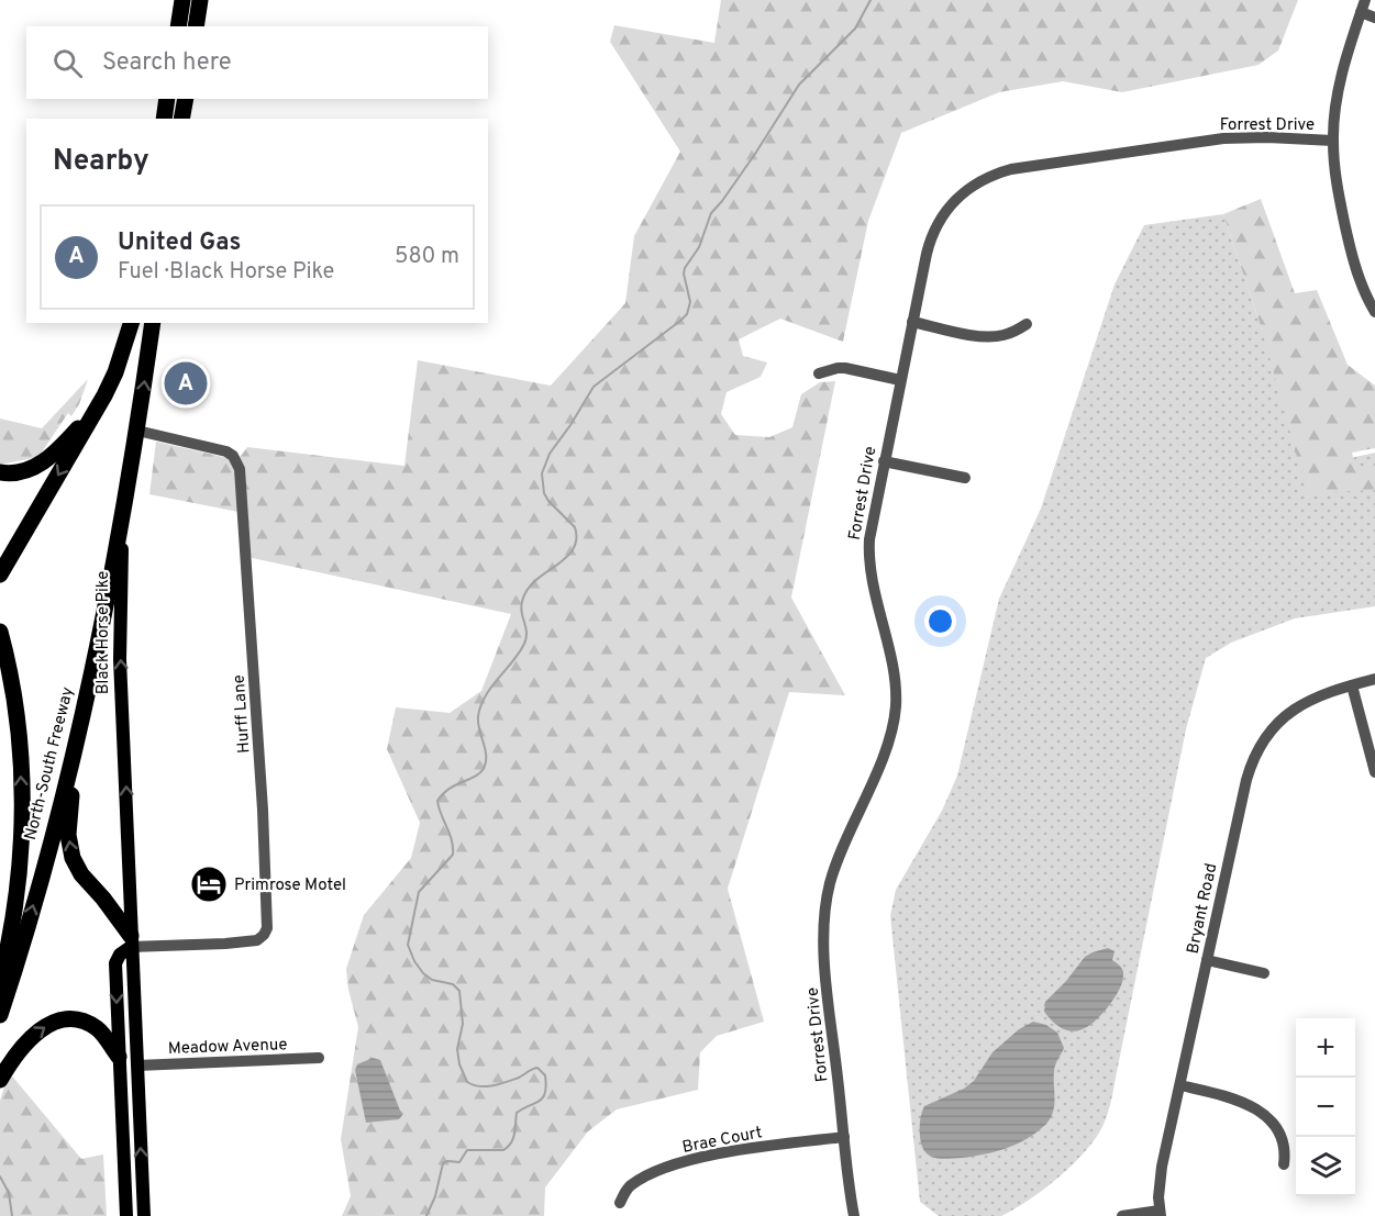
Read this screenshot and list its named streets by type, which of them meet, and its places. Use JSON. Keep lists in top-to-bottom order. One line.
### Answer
{"streets":{"highway":["Black Horse Pike","North-South Freeway"],"street":["Forrest Drive","Hurff Lane","Bryant Road","Meadow Avenue","Brae Court"]},"crossings":[["Forrest Drive","Brae Court"],["Black Horse Pike","Hurff Lane"],["Black Horse Pike","North-South Freeway"],["Black Horse Pike","Meadow Avenue"]],"places":{"hotel":["Primrose Motel"]},"page":{"search":"Search here","heading":"Nearby","list":[{"mark":"A","name":"United Gas","note":"Fuel · Black Horse Pike","value":"580 m"}],"pins":"A","map_buttons":["+","−"]}}
